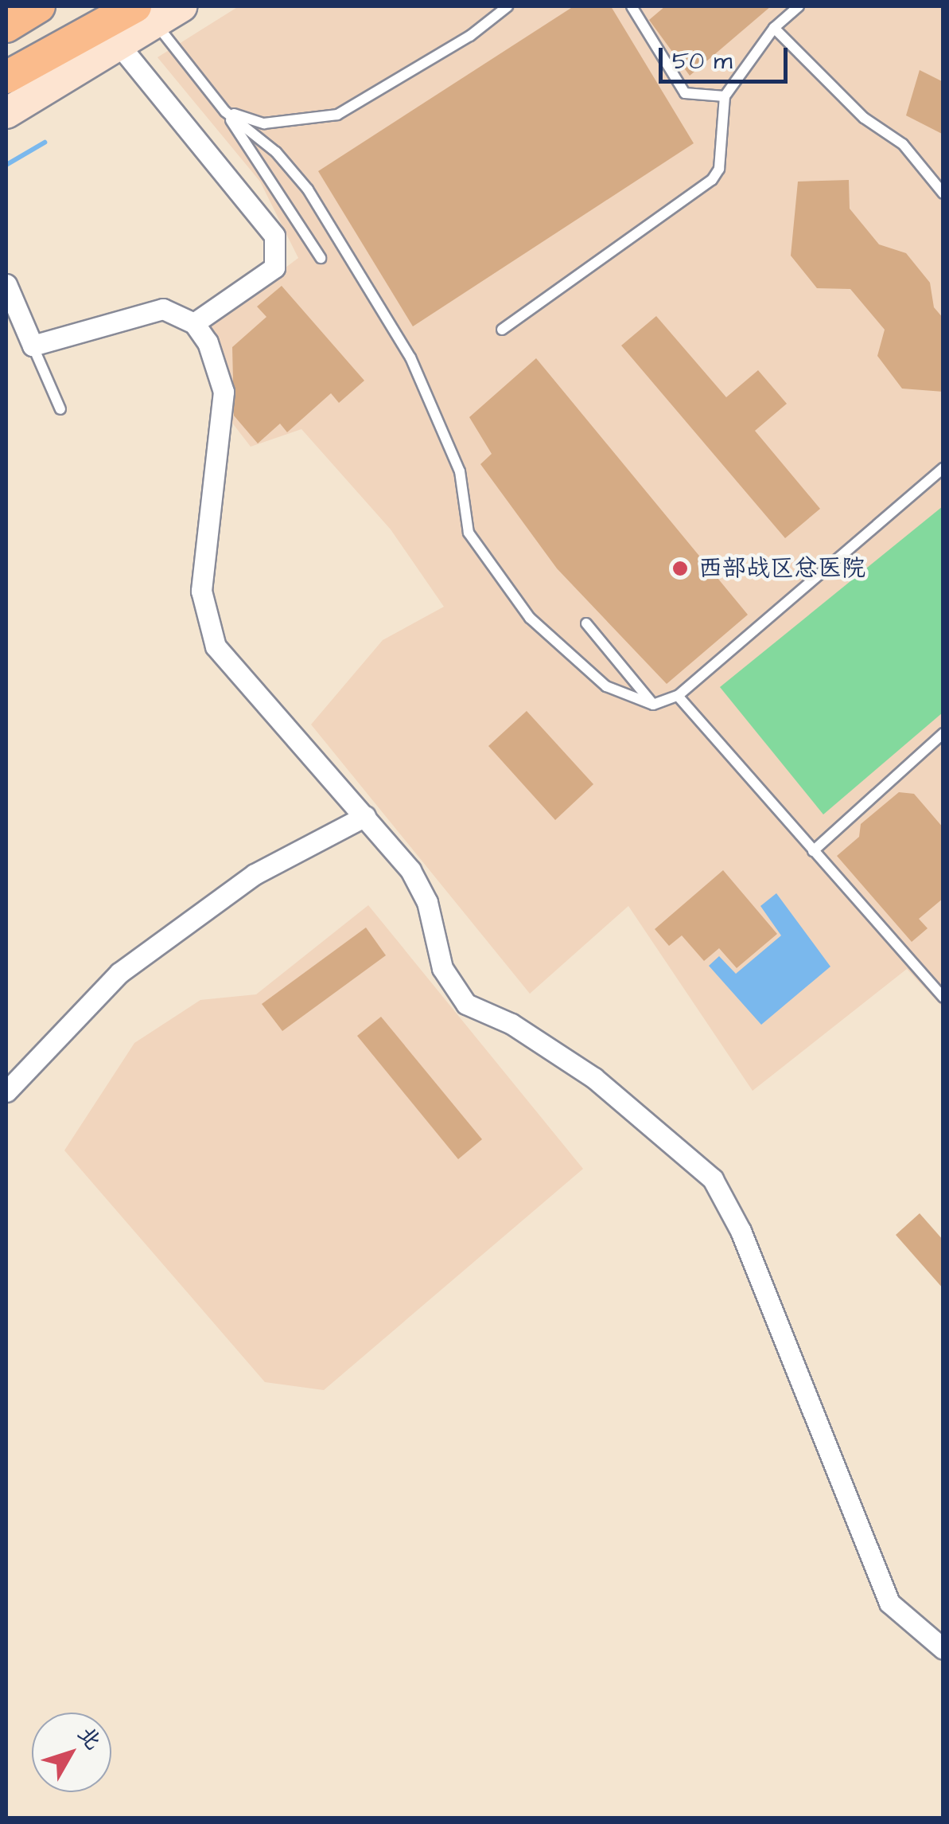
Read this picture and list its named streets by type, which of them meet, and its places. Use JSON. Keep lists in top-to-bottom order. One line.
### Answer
{"places":["西部战区总医院"],"scale_bar":"50 m","north":"top right"}
